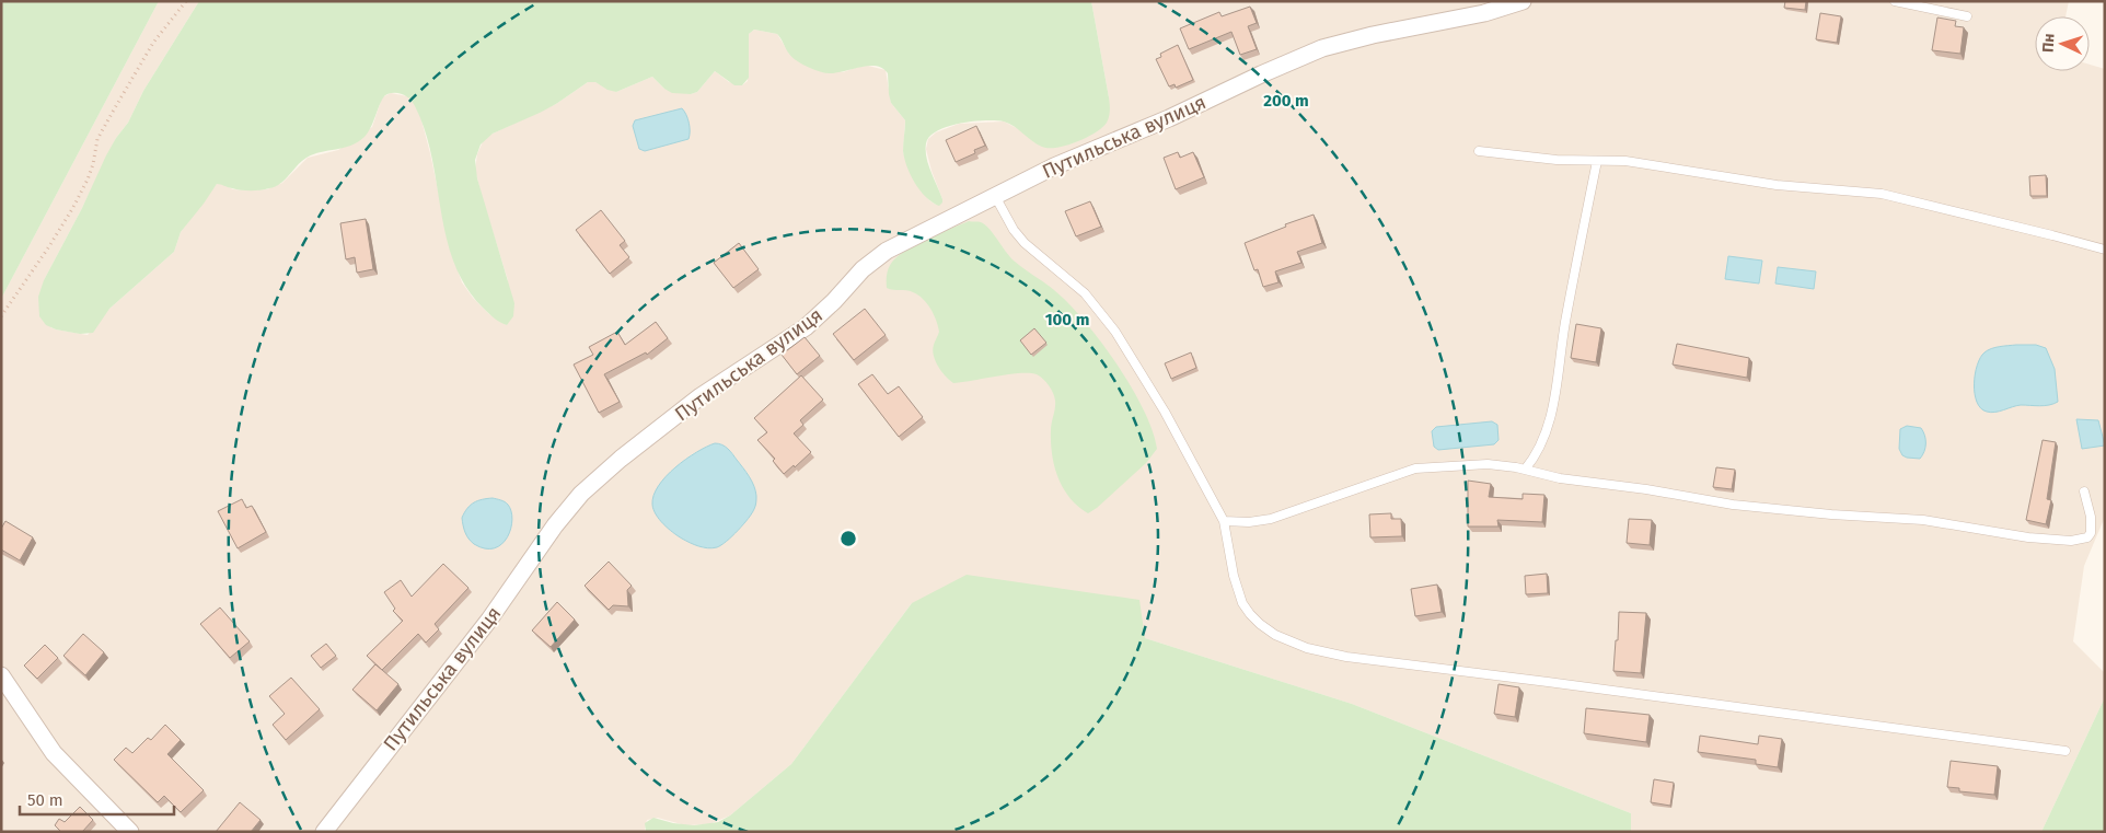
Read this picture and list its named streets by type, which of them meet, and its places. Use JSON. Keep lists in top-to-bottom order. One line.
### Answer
{"streets":{"street":["Путильська вулиця"]},"scale_bar":"50 m","north":"left","rings":["200 m","100 m"]}
